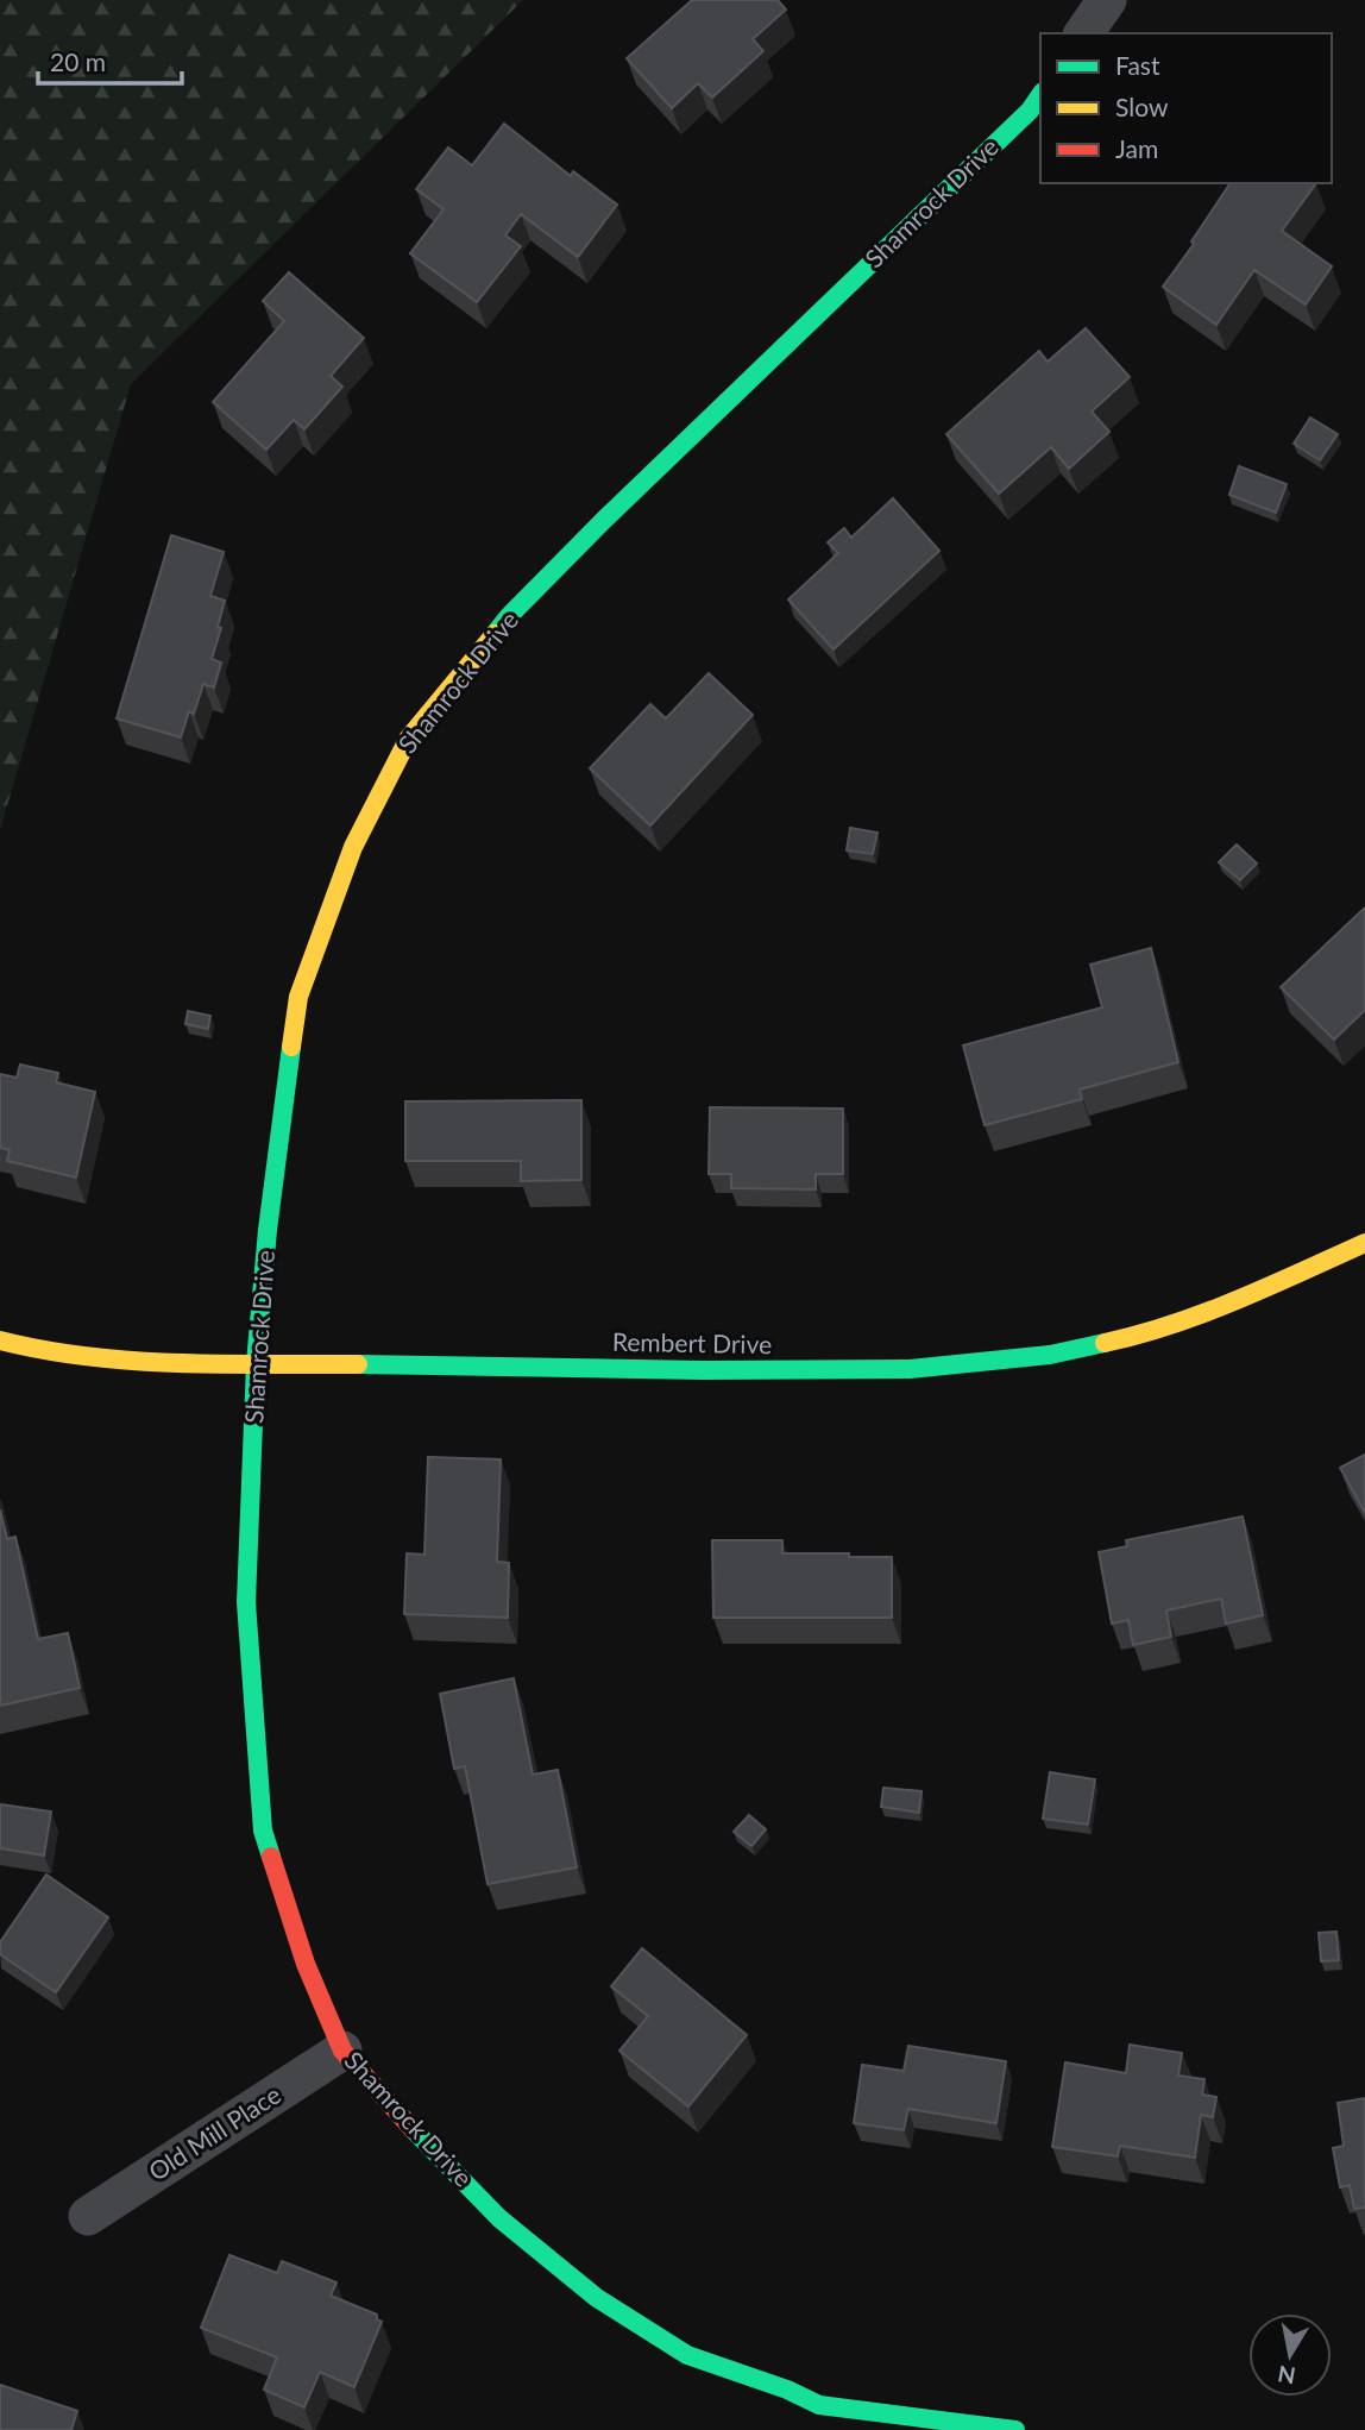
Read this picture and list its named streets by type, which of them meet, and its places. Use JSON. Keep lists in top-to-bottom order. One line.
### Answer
{"streets":{"street":["Shamrock Drive","Rembert Drive","Old Mill Place"]},"crossings":[["Shamrock Drive","Rembert Drive"],["Shamrock Drive","Old Mill Place"]],"legend":["Fast","Slow","Jam"],"scale_bar":"20 m","north":"bottom"}
